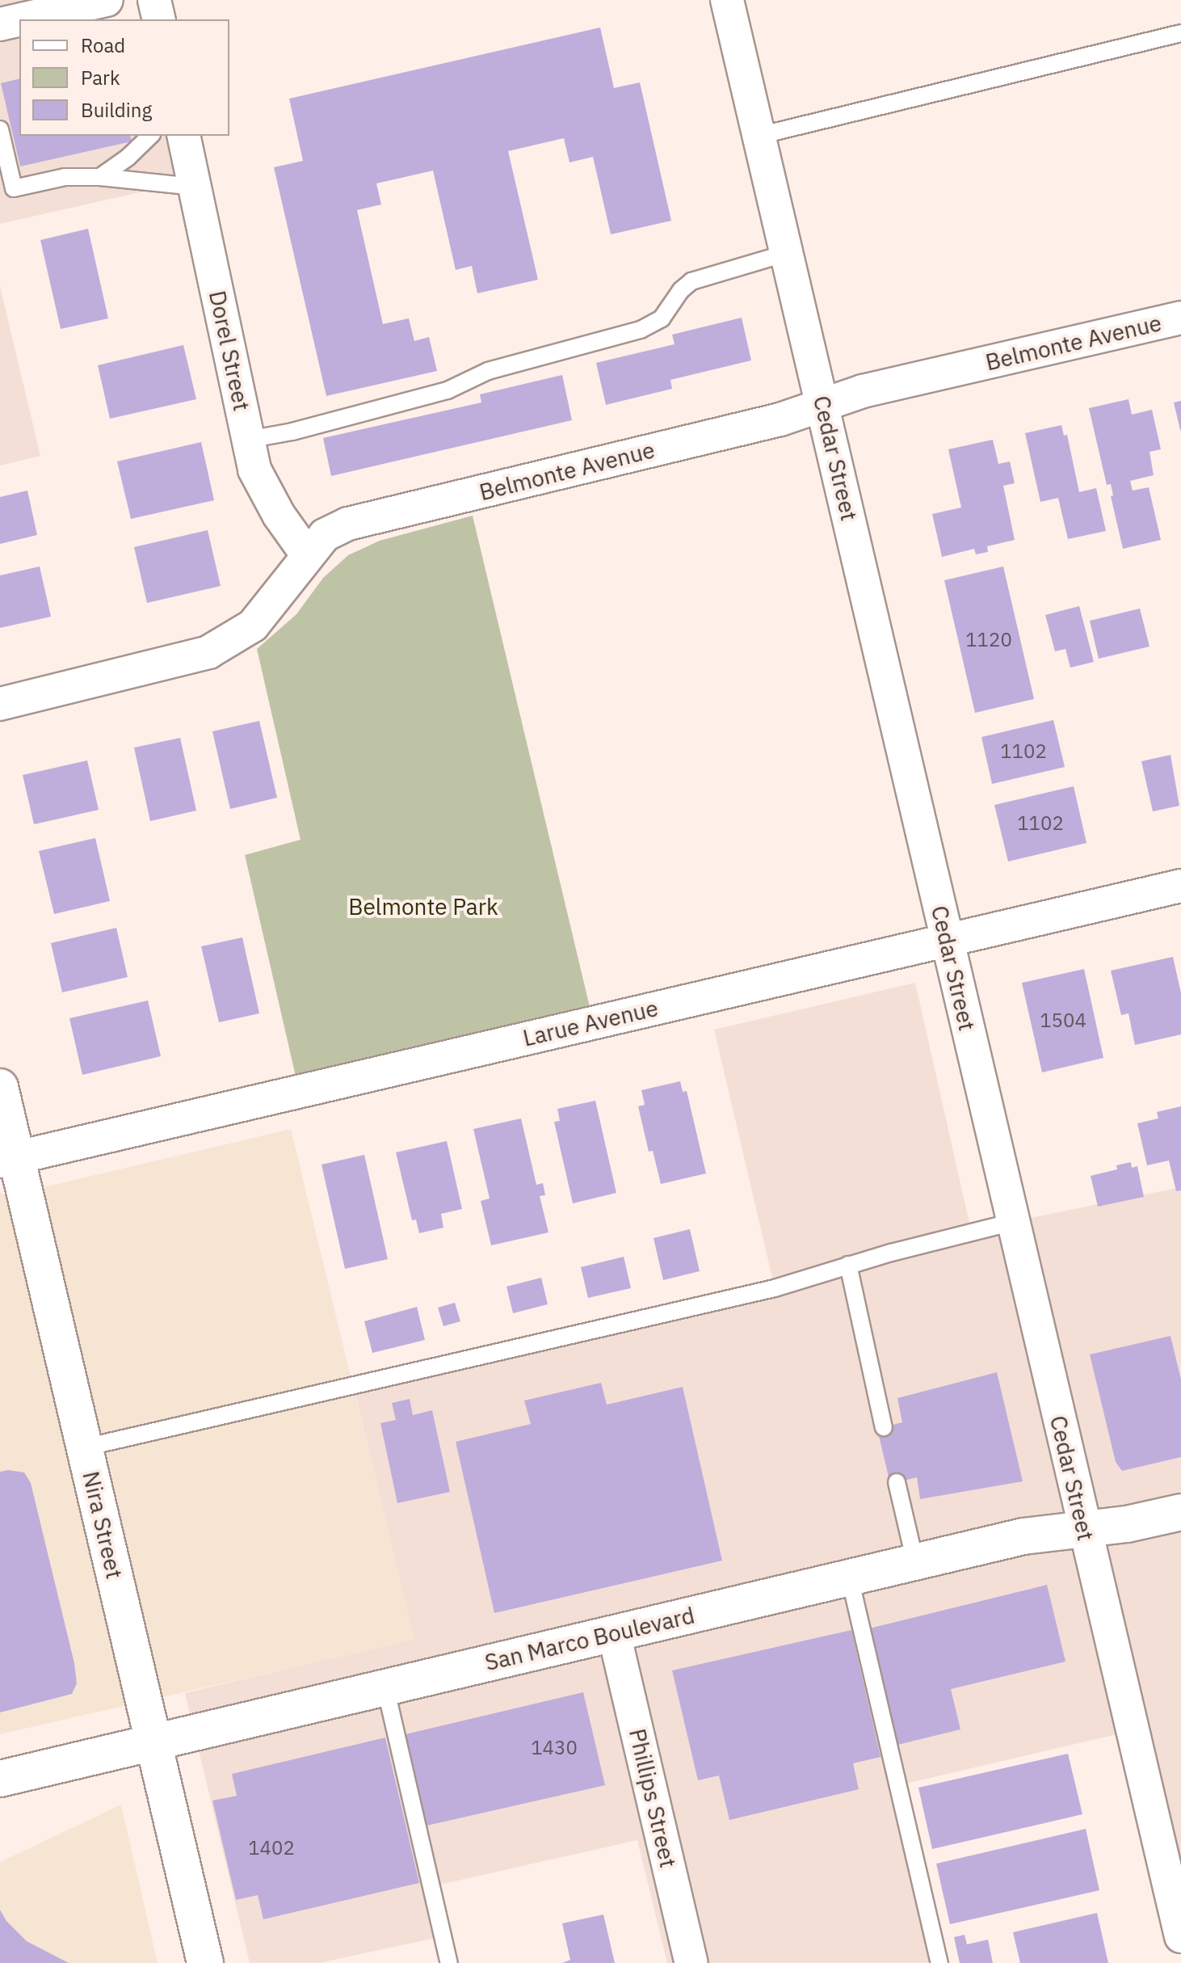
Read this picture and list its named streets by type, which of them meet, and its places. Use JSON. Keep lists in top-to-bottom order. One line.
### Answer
{"streets":{"main road":["Nira Street","San Marco Boulevard"],"street":["Belmonte Avenue","Dorel Street","Cedar Street","Larue Avenue","Phillips Street"]},"crossings":[["Belmonte Avenue","Dorel Street"],["Belmonte Avenue","Cedar Street"],["Cedar Street","Larue Avenue"],["Cedar Street","San Marco Boulevard"],["Larue Avenue","Nira Street"],["Nira Street","San Marco Boulevard"],["San Marco Boulevard","Phillips Street"]],"parks":["Belmonte Park"],"house_numbers":["1120","1102","1102","1504","1430","1402"],"legend":["Road","Park","Building"]}
